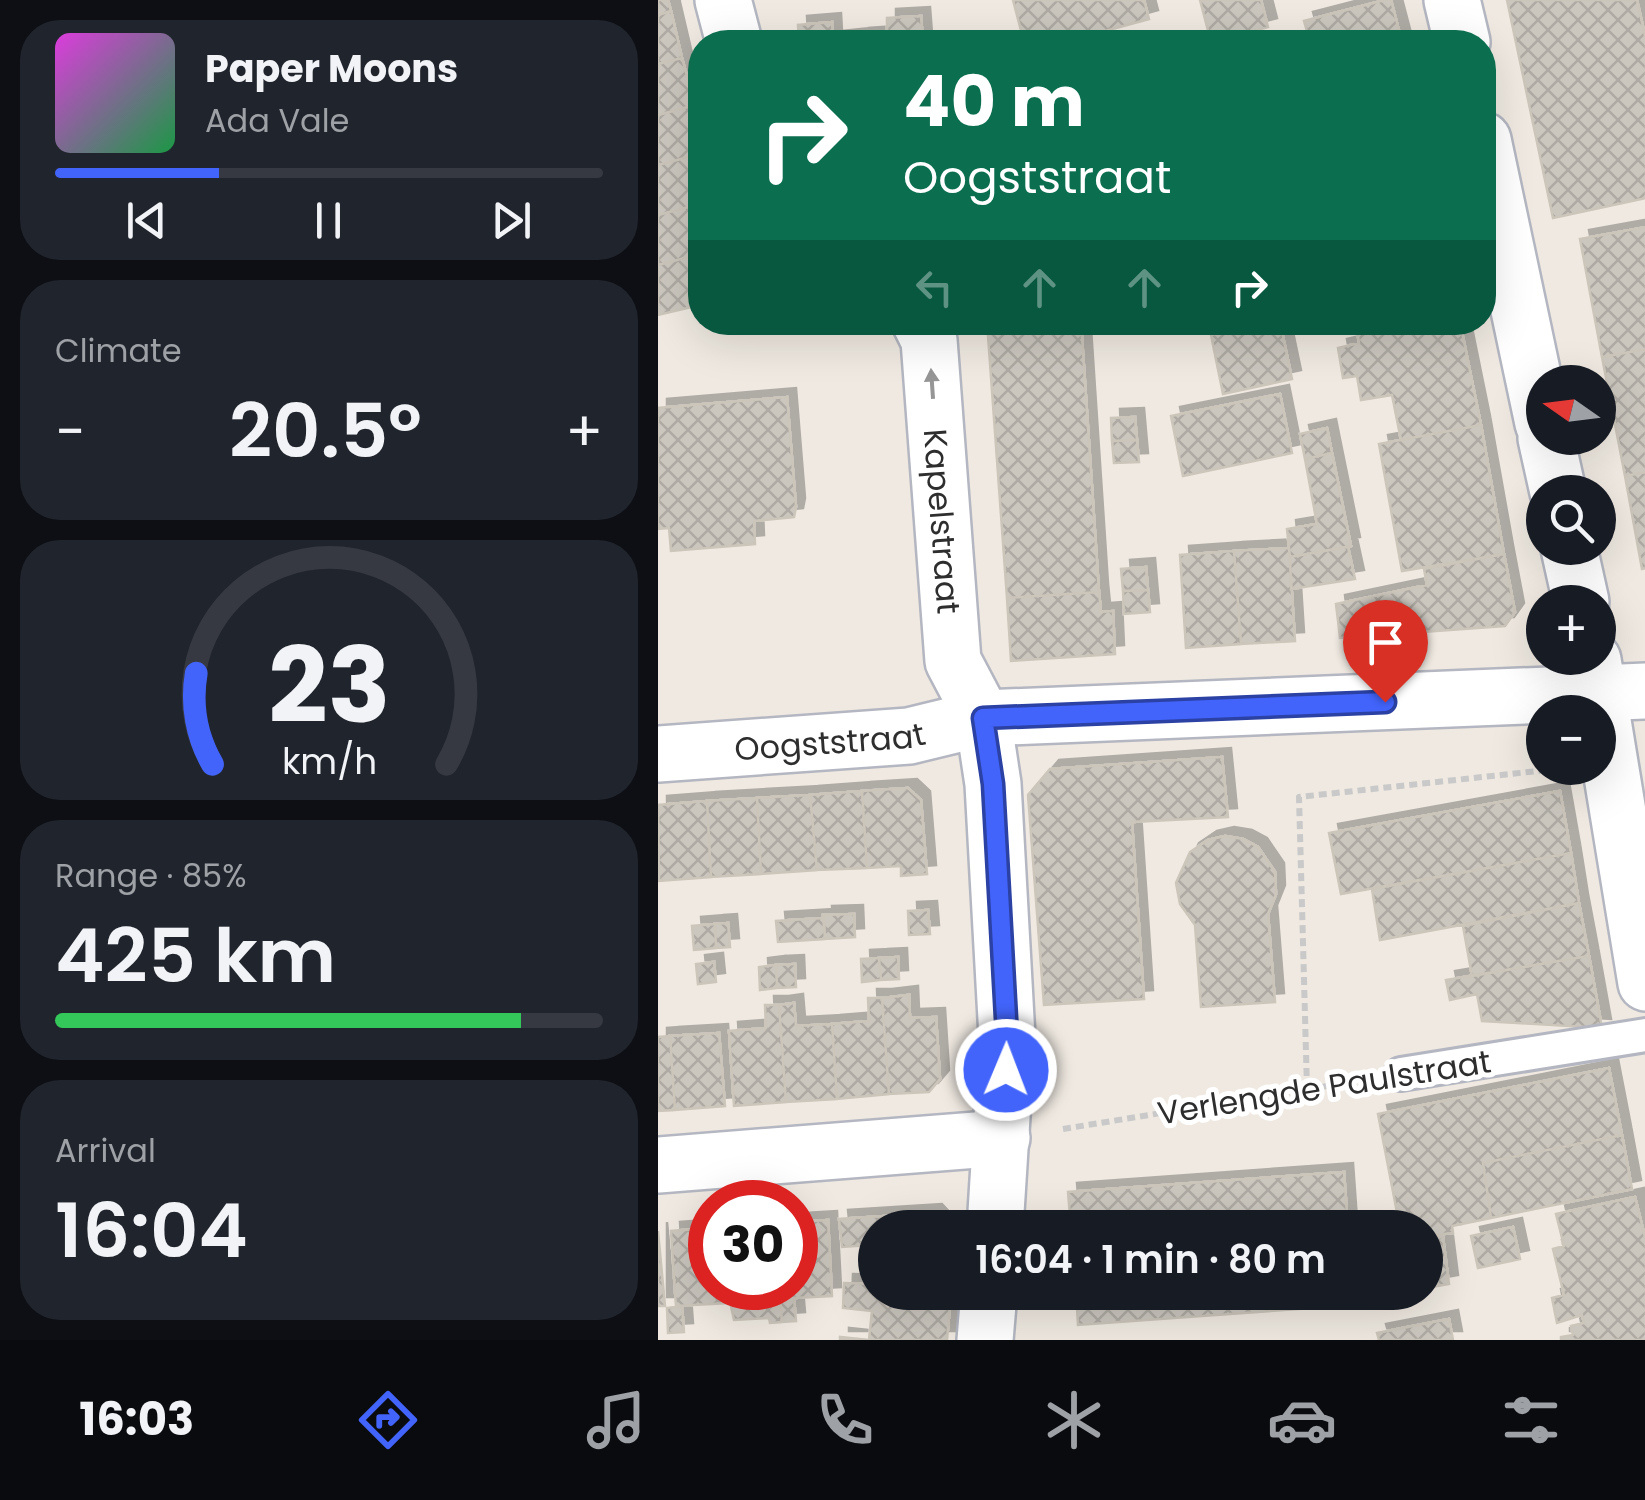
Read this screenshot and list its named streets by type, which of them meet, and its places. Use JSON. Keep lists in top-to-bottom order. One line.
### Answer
{"streets":{"street":["Kapelstraat","Oogststraat"],"lane":["Verlengde Paulstraat"]},"crossings":[["Kapelstraat","Oogststraat"],["Kapelstraat","Verlengde Paulstraat"]],"one_way":["Kapelstraat"],"north":"left","page":{"turn":["40 m","Oogststraat"],"song":["Paper Moons","Ada Vale"],"tile":["Climate",["Range · 85%","425 km"],["Arrival","16:04"]],"map_buttons":["+","−"],"heat":["−","20.5°","+"],"limit":"30","trip":"16:04 · 1 min · 80 m","tabs":"16:03","gauge":["23","km/h"]}}
